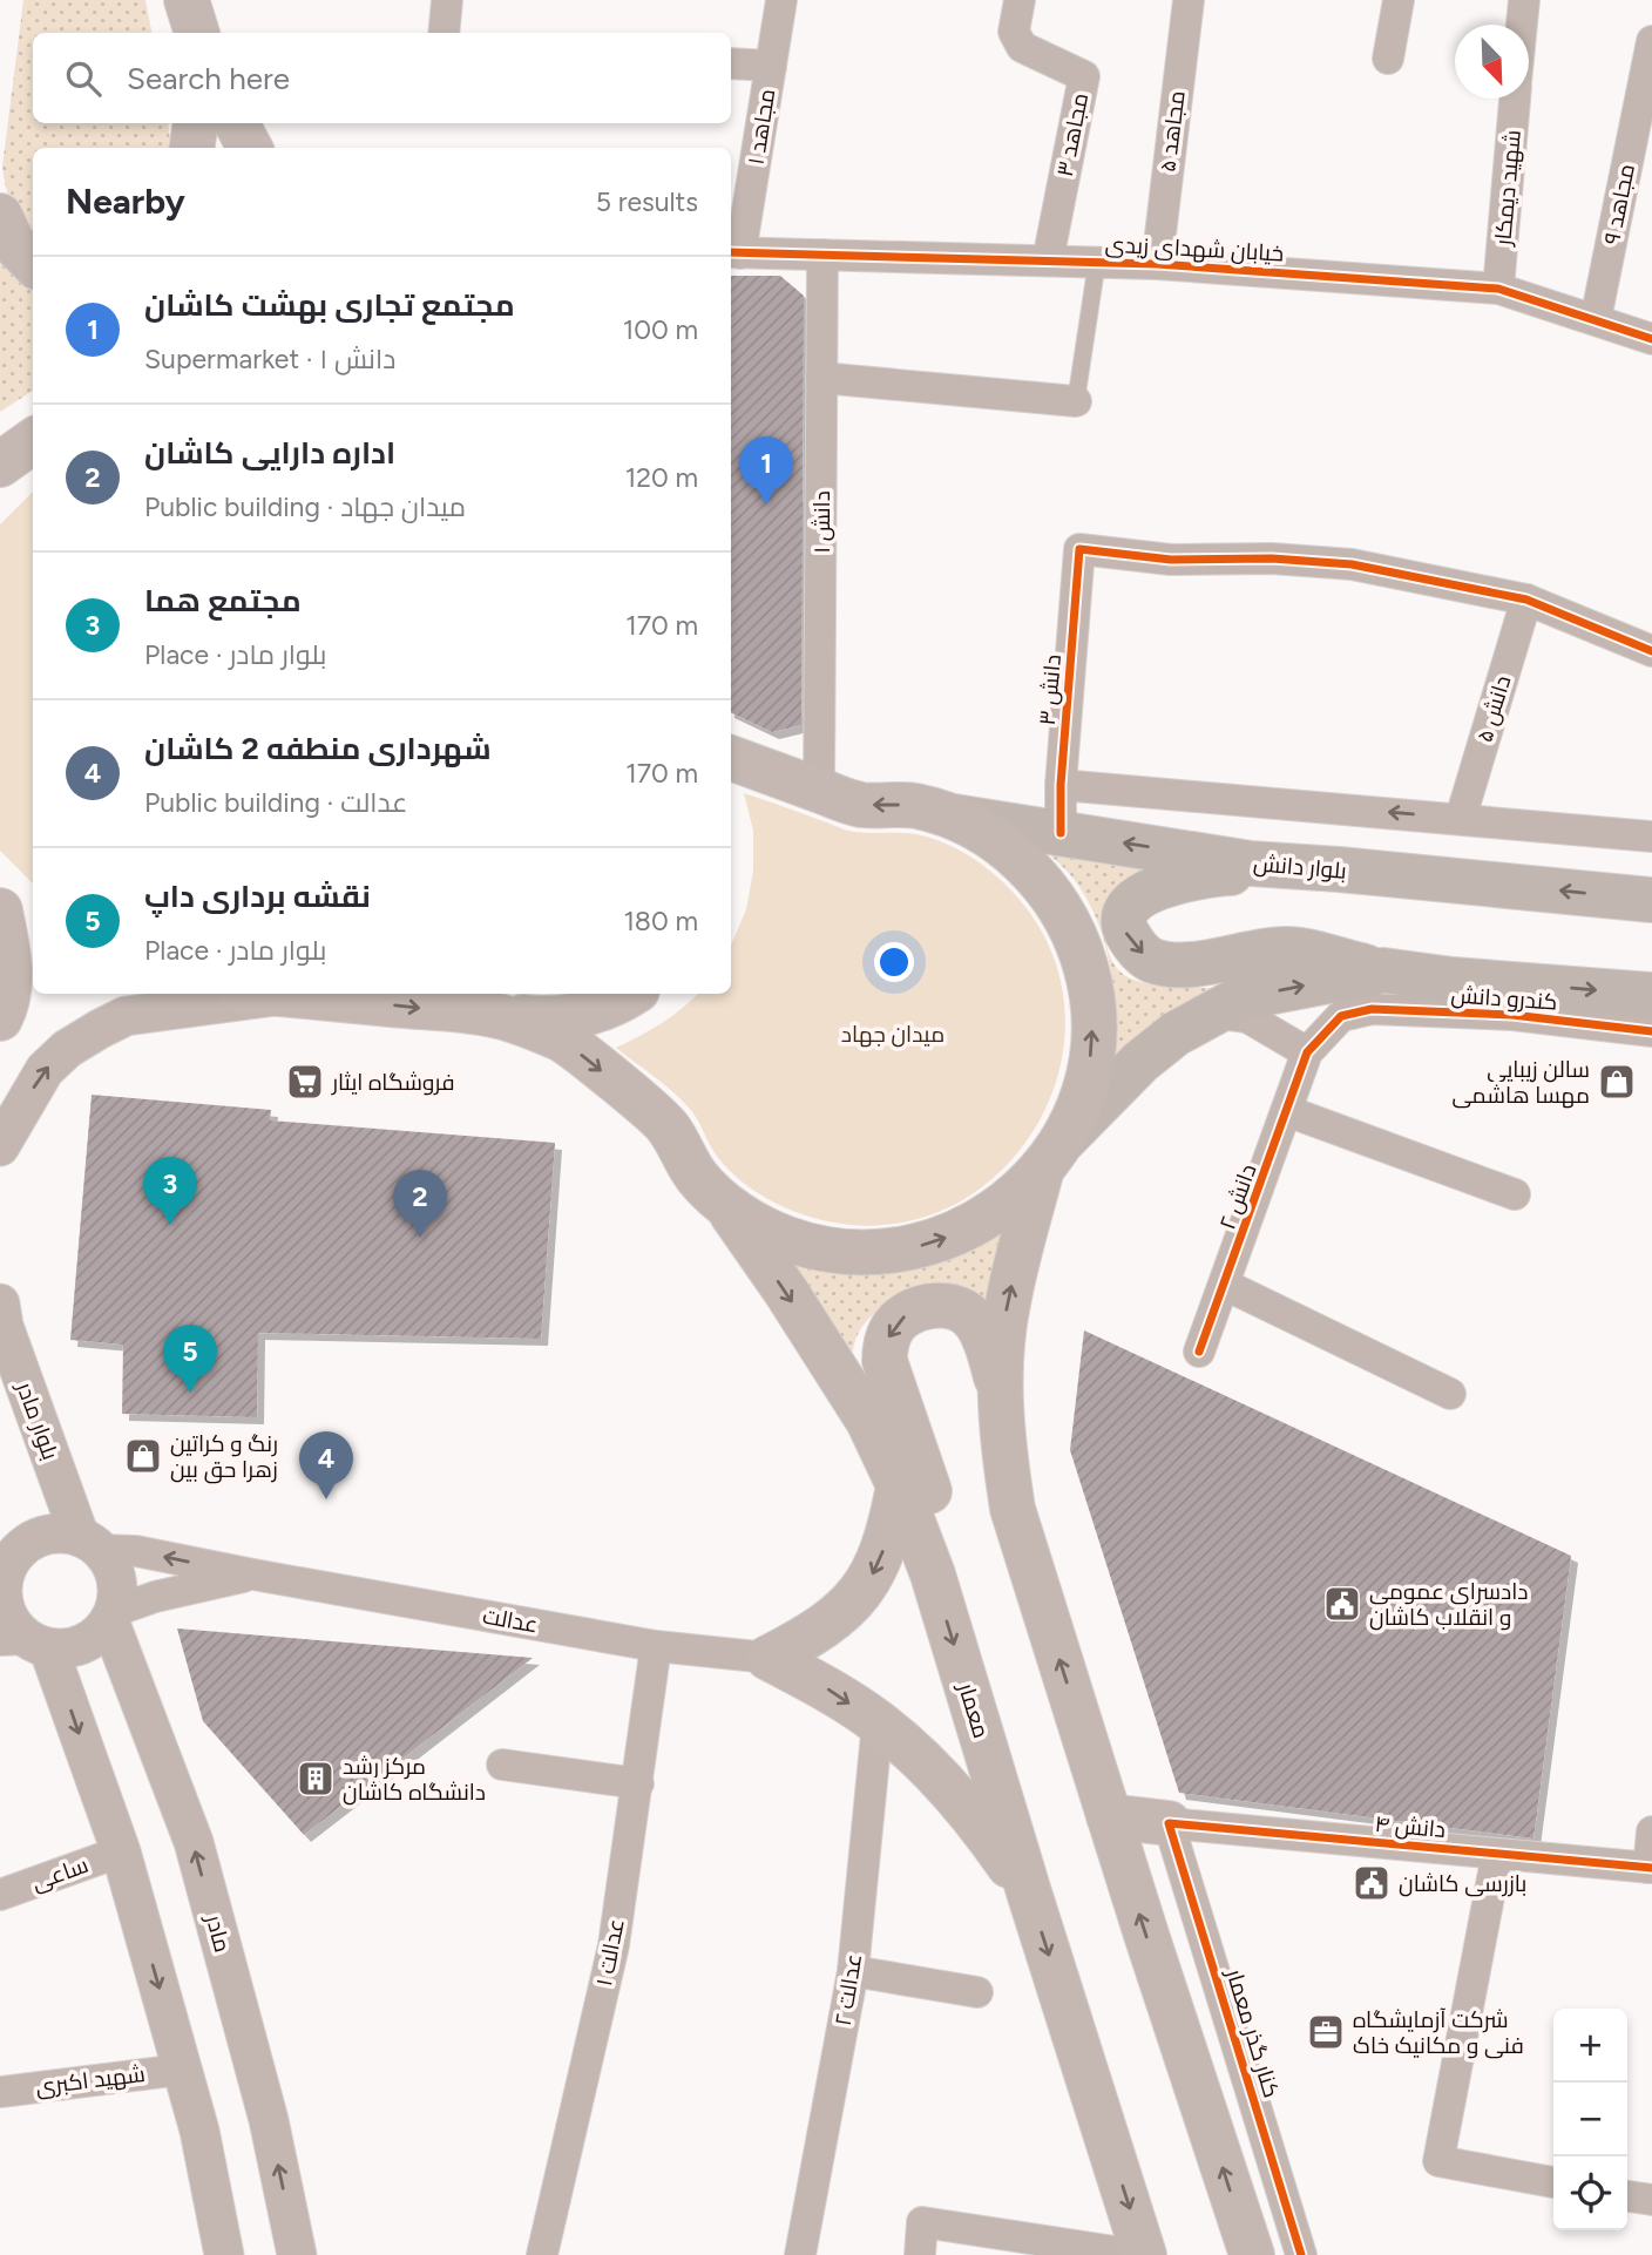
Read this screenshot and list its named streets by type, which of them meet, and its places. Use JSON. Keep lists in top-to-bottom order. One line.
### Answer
{"streets":{"main road":["بلوار دانش","معمار"],"street":["مجاهد ۱","مجاهد ۵","مجاهد ۳","شهید دیمکار","مجاهد ۹","خیابان شهدای زیدی","دانش ۱","دانش ۳","دانش ۵","کندرو دانش","دانش ۲","بلوار مادر","عدالت","دانش ۴","ساعی","مادر","عدالت ۱","عدالت ۲","کنار گذر معمار","شهید اکبری"]},"crossings":[["مجاهد ۱","خیابان شهدای زیدی"],["مجاهد ۵","خیابان شهدای زیدی"],["مجاهد ۳","خیابان شهدای زیدی"],["شهید دیمکار","خیابان شهدای زیدی"],["مجاهد ۹","خیابان شهدای زیدی"],["خیابان شهدای زیدی","دانش ۱"],["دانش ۳","دانش ۵"],["دانش ۳","بلوار دانش"],["کندرو دانش","دانش ۲"],["بلوار مادر","عدالت"],["بلوار مادر","مادر"],["عدالت","مادر"],["عدالت","عدالت ۱"],["دانش ۴","کنار گذر معمار"]],"parks":["میدان جهاد"],"places":{"supermarket":["فروشگاه ایثار"],"shop":["سالن زیبایی مهسا هاشمی","رنگ و کراتین زهرا حق بین"],"public building":["دادسرای عمومی و انقلاب کاشان","بازرسی کاشان"],"building":["مرکز رشد دانشگاه کاشان"],"office":["شرکت آزمایشگاه فنی و مکانیک خاک"]},"north":"bottom right","page":{"search":"Search here","heading":["Nearby","5 results"],"list":[{"mark":"1","name":"مجتمع تجاری بهشت کاشان","note":"Supermarket · دانش ۱","value":"100 m"},{"mark":"2","name":"اداره دارایی کاشان","note":"Public building · میدان جهاد","value":"120 m"},{"mark":"3","name":"مجتمع هما","note":"Place · بلوار مادر","value":"170 m"},{"mark":"4","name":"شهرداری منطفه 2 کاشان","note":"Public building · عدالت","value":"170 m"},{"mark":"5","name":"نقشه برداری داپ","note":"Place · بلوار مادر","value":"180 m"}],"pins":["1","3","2","5","4"],"map_buttons":["+","−"]}}
